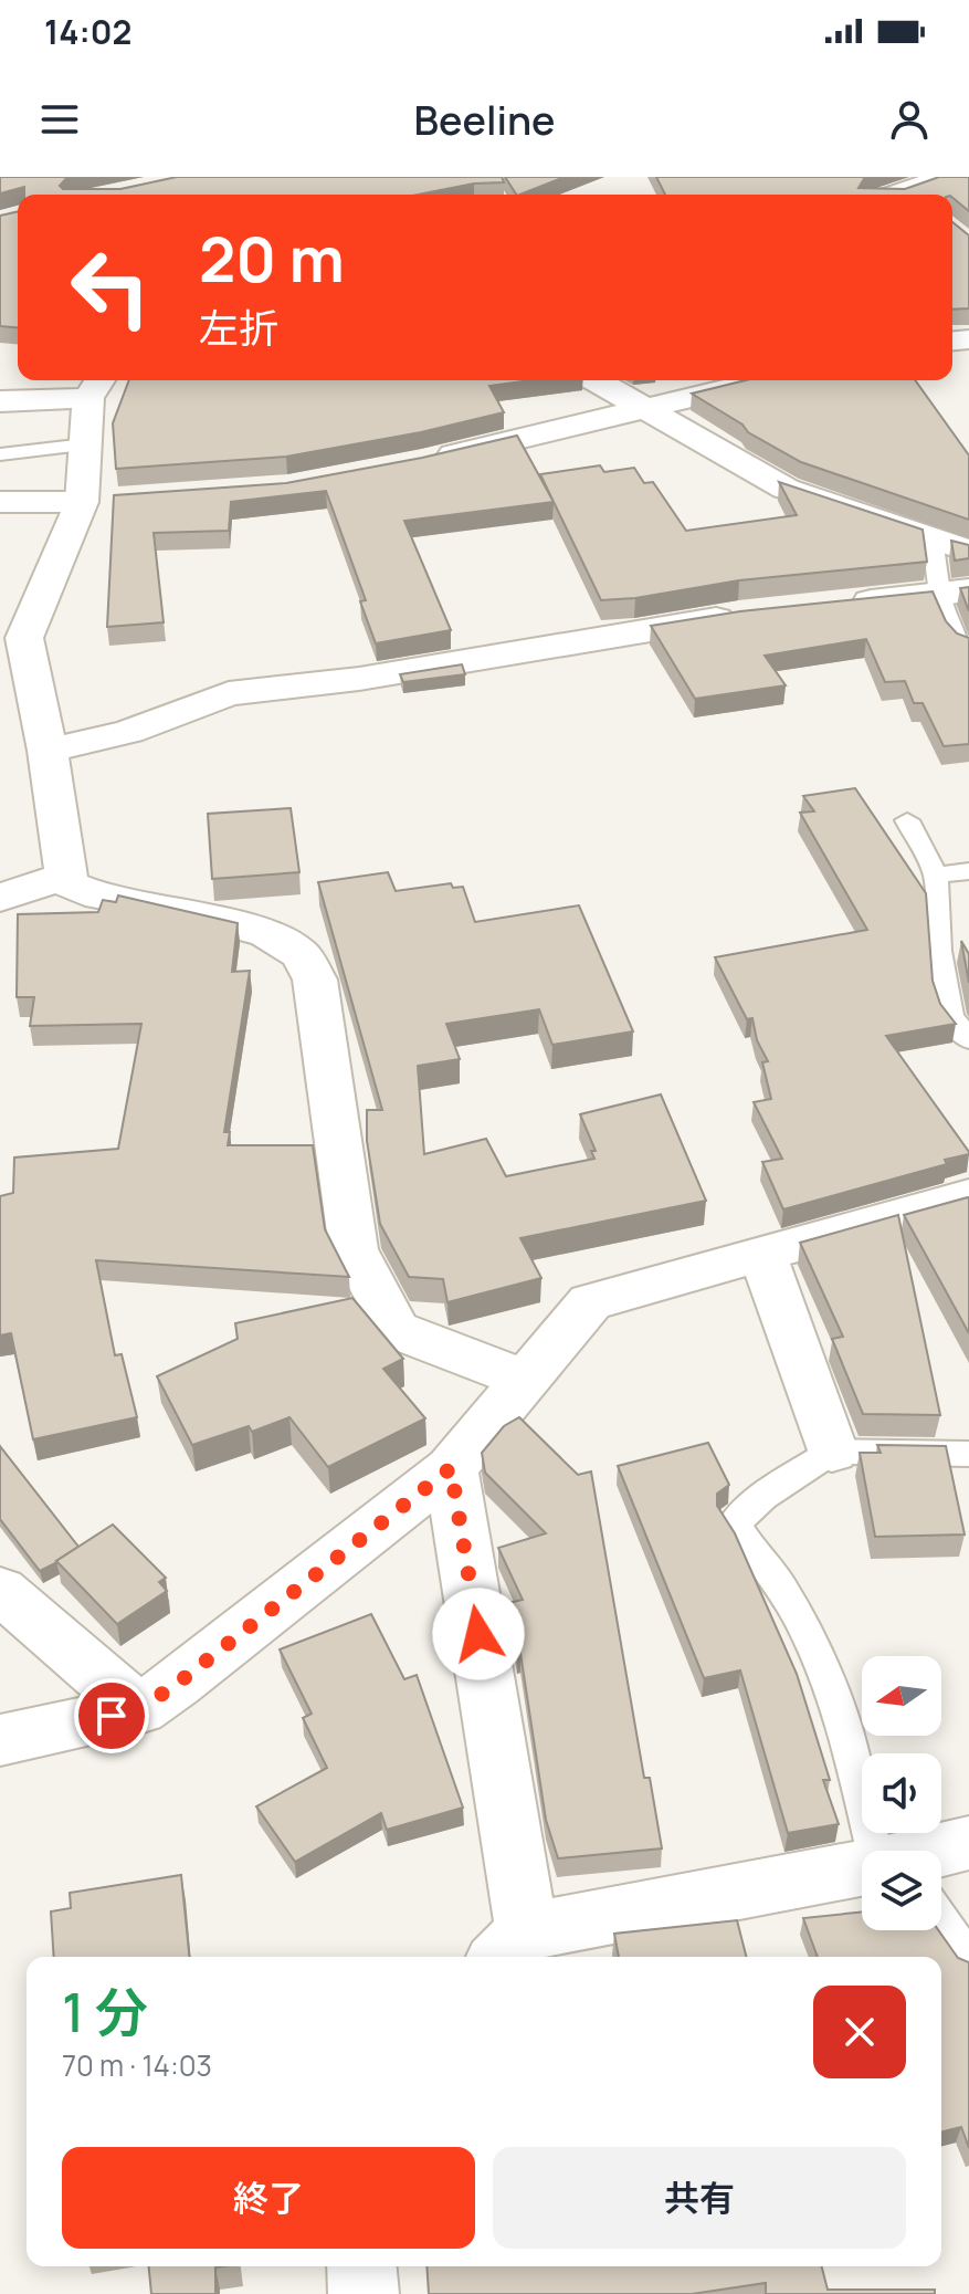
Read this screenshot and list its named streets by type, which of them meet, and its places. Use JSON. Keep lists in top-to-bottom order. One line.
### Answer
{"north":"left","page":{"status":"14:02","header":"Beeline","turn":["20 m","左折"],"heading":["1 分","70 m · 14:03"],"buttons":["終了","共有"]}}
